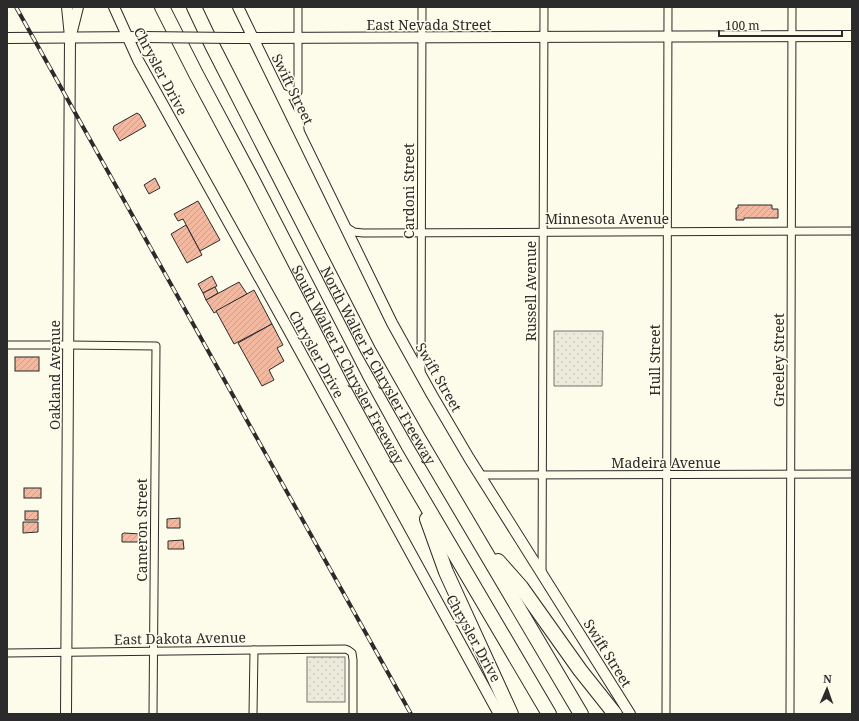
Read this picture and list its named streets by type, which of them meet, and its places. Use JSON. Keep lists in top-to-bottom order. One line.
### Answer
{"streets":{"highway":["South Walter P. Chrysler Freeway","North Walter P. Chrysler Freeway"],"main road":["East Nevada Street","Chrysler Drive","Swift Street","Oakland Avenue"],"street":["Cardoni Street","Minnesota Avenue","Russell Avenue","Hull Street","Greeley Street","Madeira Avenue","Cameron Street","East Dakota Avenue"]},"crossings":[["East Nevada Street","Chrysler Drive"],["East Nevada Street","Swift Street"],["East Nevada Street","Cardoni Street"],["East Nevada Street","Russell Avenue"],["East Nevada Street","Hull Street"],["East Nevada Street","Greeley Street"],["East Nevada Street","Oakland Avenue"],["Swift Street","Cardoni Street"],["Swift Street","Minnesota Avenue"],["Swift Street","Russell Avenue"],["Swift Street","Madeira Avenue"],["Cardoni Street","Minnesota Avenue"],["Minnesota Avenue","Russell Avenue"],["Minnesota Avenue","Hull Street"],["Minnesota Avenue","Greeley Street"],["Russell Avenue","Madeira Avenue"],["Hull Street","Madeira Avenue"],["Greeley Street","Madeira Avenue"],["Oakland Avenue","Cameron Street"],["Oakland Avenue","East Dakota Avenue"],["Cameron Street","East Dakota Avenue"]],"scale_bar":"100 m","north":"top"}
